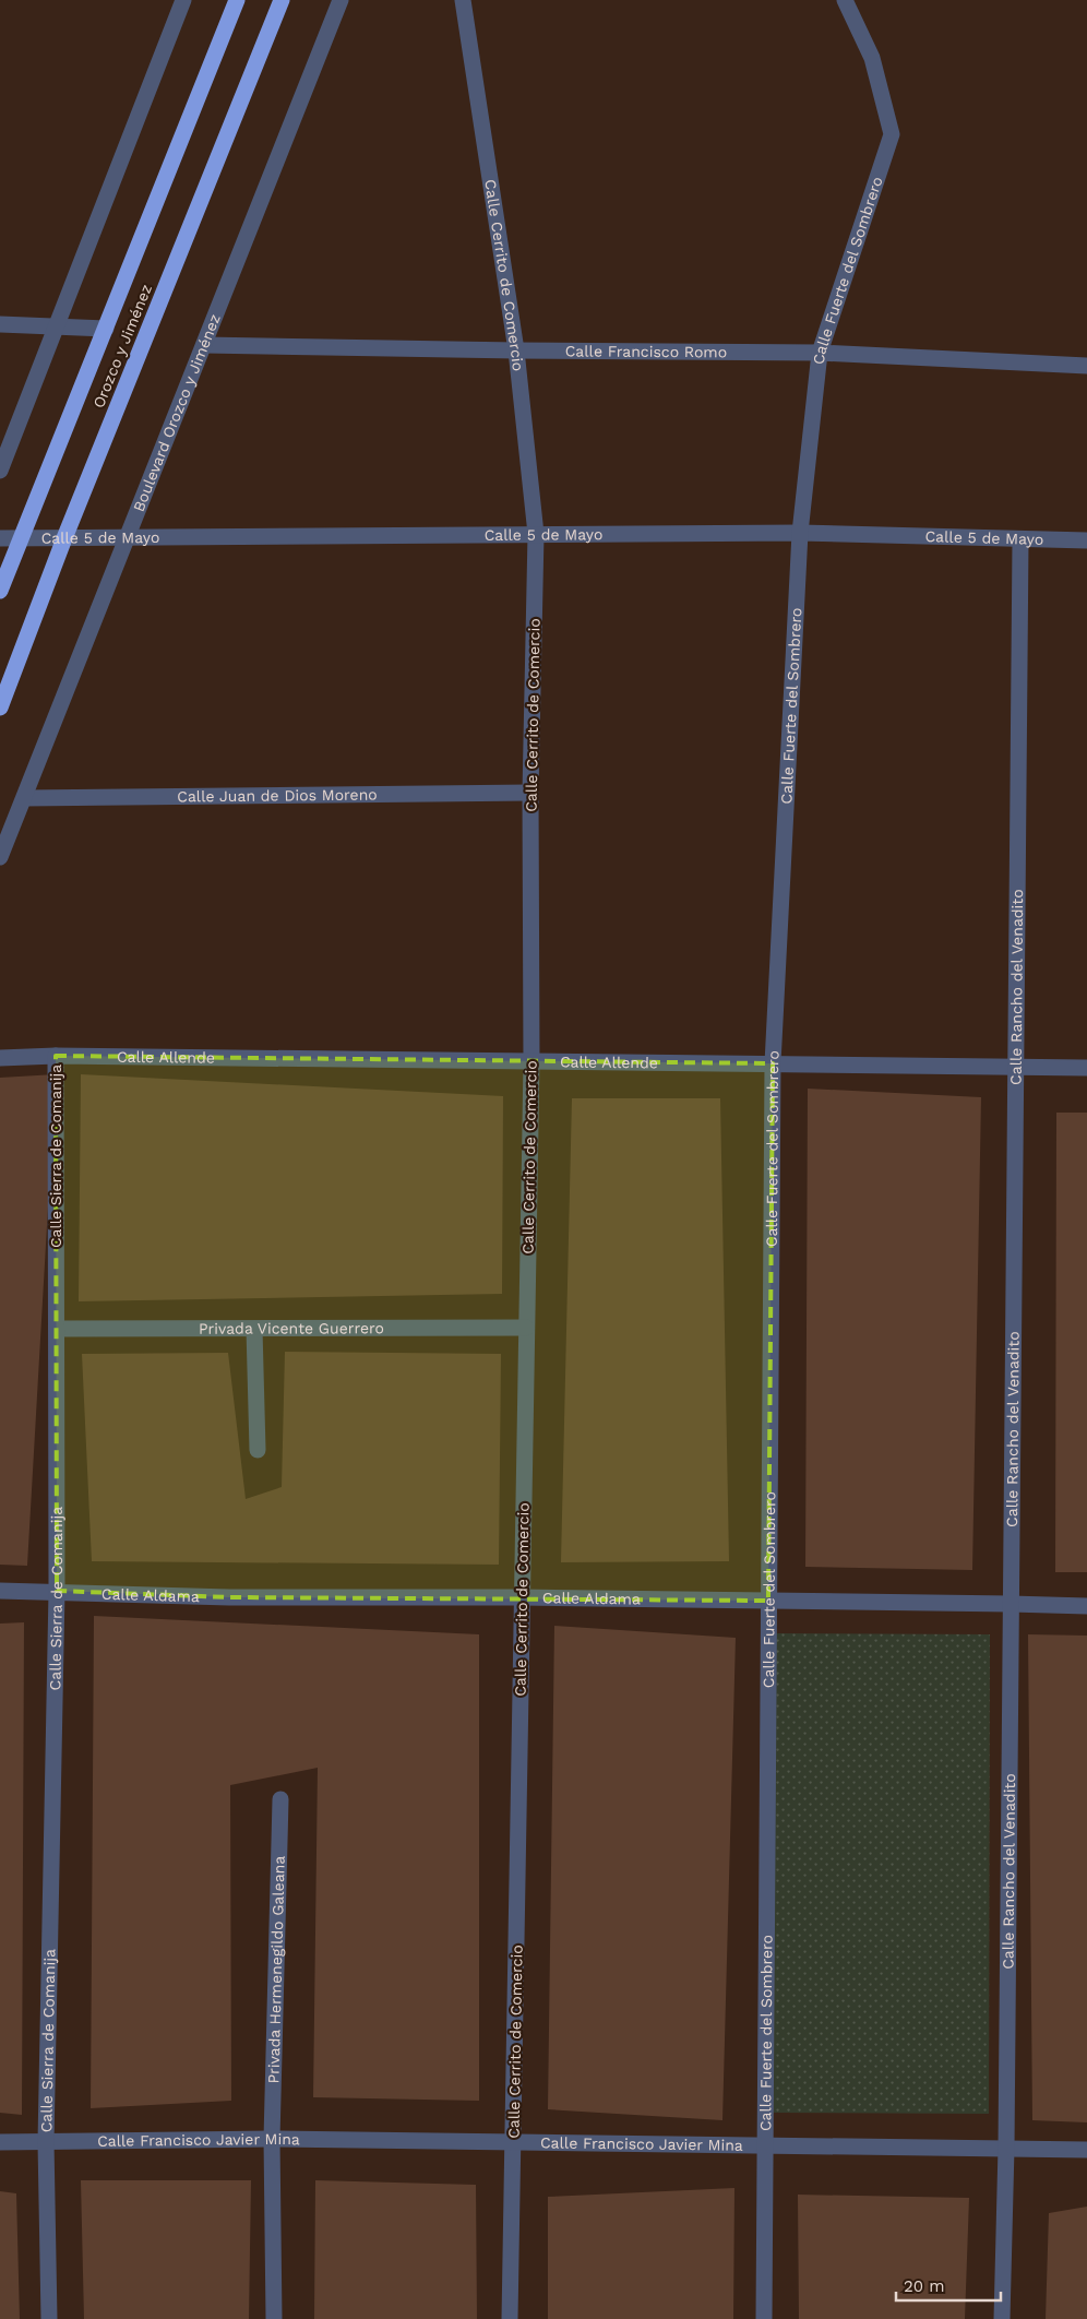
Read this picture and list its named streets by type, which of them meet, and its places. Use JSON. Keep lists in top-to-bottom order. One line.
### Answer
{"streets":{"highway":["Orozco y Jiménez"],"street":["Calle Fuerte del Sombrero","Calle Cerrito de Comercio","Calle Francisco Romo","Boulevard Orozco y Jiménez","Calle 5 de Mayo","Calle Juan de Dios Moreno","Calle Rancho del Venadito","Calle Allende","Calle Sierra de Comanija","Privada Vicente Guerrero","Calle Aldama","Privada Hermenegildo Galeana","Calle Francisco Javier Mina"]},"crossings":[["Calle Fuerte del Sombrero","Calle Francisco Romo"],["Calle Fuerte del Sombrero","Calle 5 de Mayo"],["Calle Fuerte del Sombrero","Calle Allende"],["Calle Fuerte del Sombrero","Calle Aldama"],["Calle Fuerte del Sombrero","Calle Francisco Javier Mina"],["Calle Cerrito de Comercio","Calle Francisco Romo"],["Calle Cerrito de Comercio","Calle 5 de Mayo"],["Calle Cerrito de Comercio","Calle Juan de Dios Moreno"],["Calle Cerrito de Comercio","Calle Allende"],["Calle Cerrito de Comercio","Privada Vicente Guerrero"],["Calle Cerrito de Comercio","Calle Aldama"],["Calle Cerrito de Comercio","Calle Francisco Javier Mina"],["Orozco y Jiménez","Calle 5 de Mayo"],["Calle Francisco Romo","Boulevard Orozco y Jiménez"],["Boulevard Orozco y Jiménez","Calle 5 de Mayo"],["Boulevard Orozco y Jiménez","Calle Juan de Dios Moreno"],["Calle 5 de Mayo","Calle Rancho del Venadito"],["Calle Rancho del Venadito","Calle Allende"],["Calle Rancho del Venadito","Calle Aldama"],["Calle Rancho del Venadito","Calle Francisco Javier Mina"],["Calle Allende","Calle Sierra de Comanija"],["Calle Sierra de Comanija","Privada Vicente Guerrero"],["Calle Sierra de Comanija","Calle Aldama"],["Calle Sierra de Comanija","Calle Francisco Javier Mina"],["Privada Hermenegildo Galeana","Calle Francisco Javier Mina"]],"scale_bar":"20 m"}
